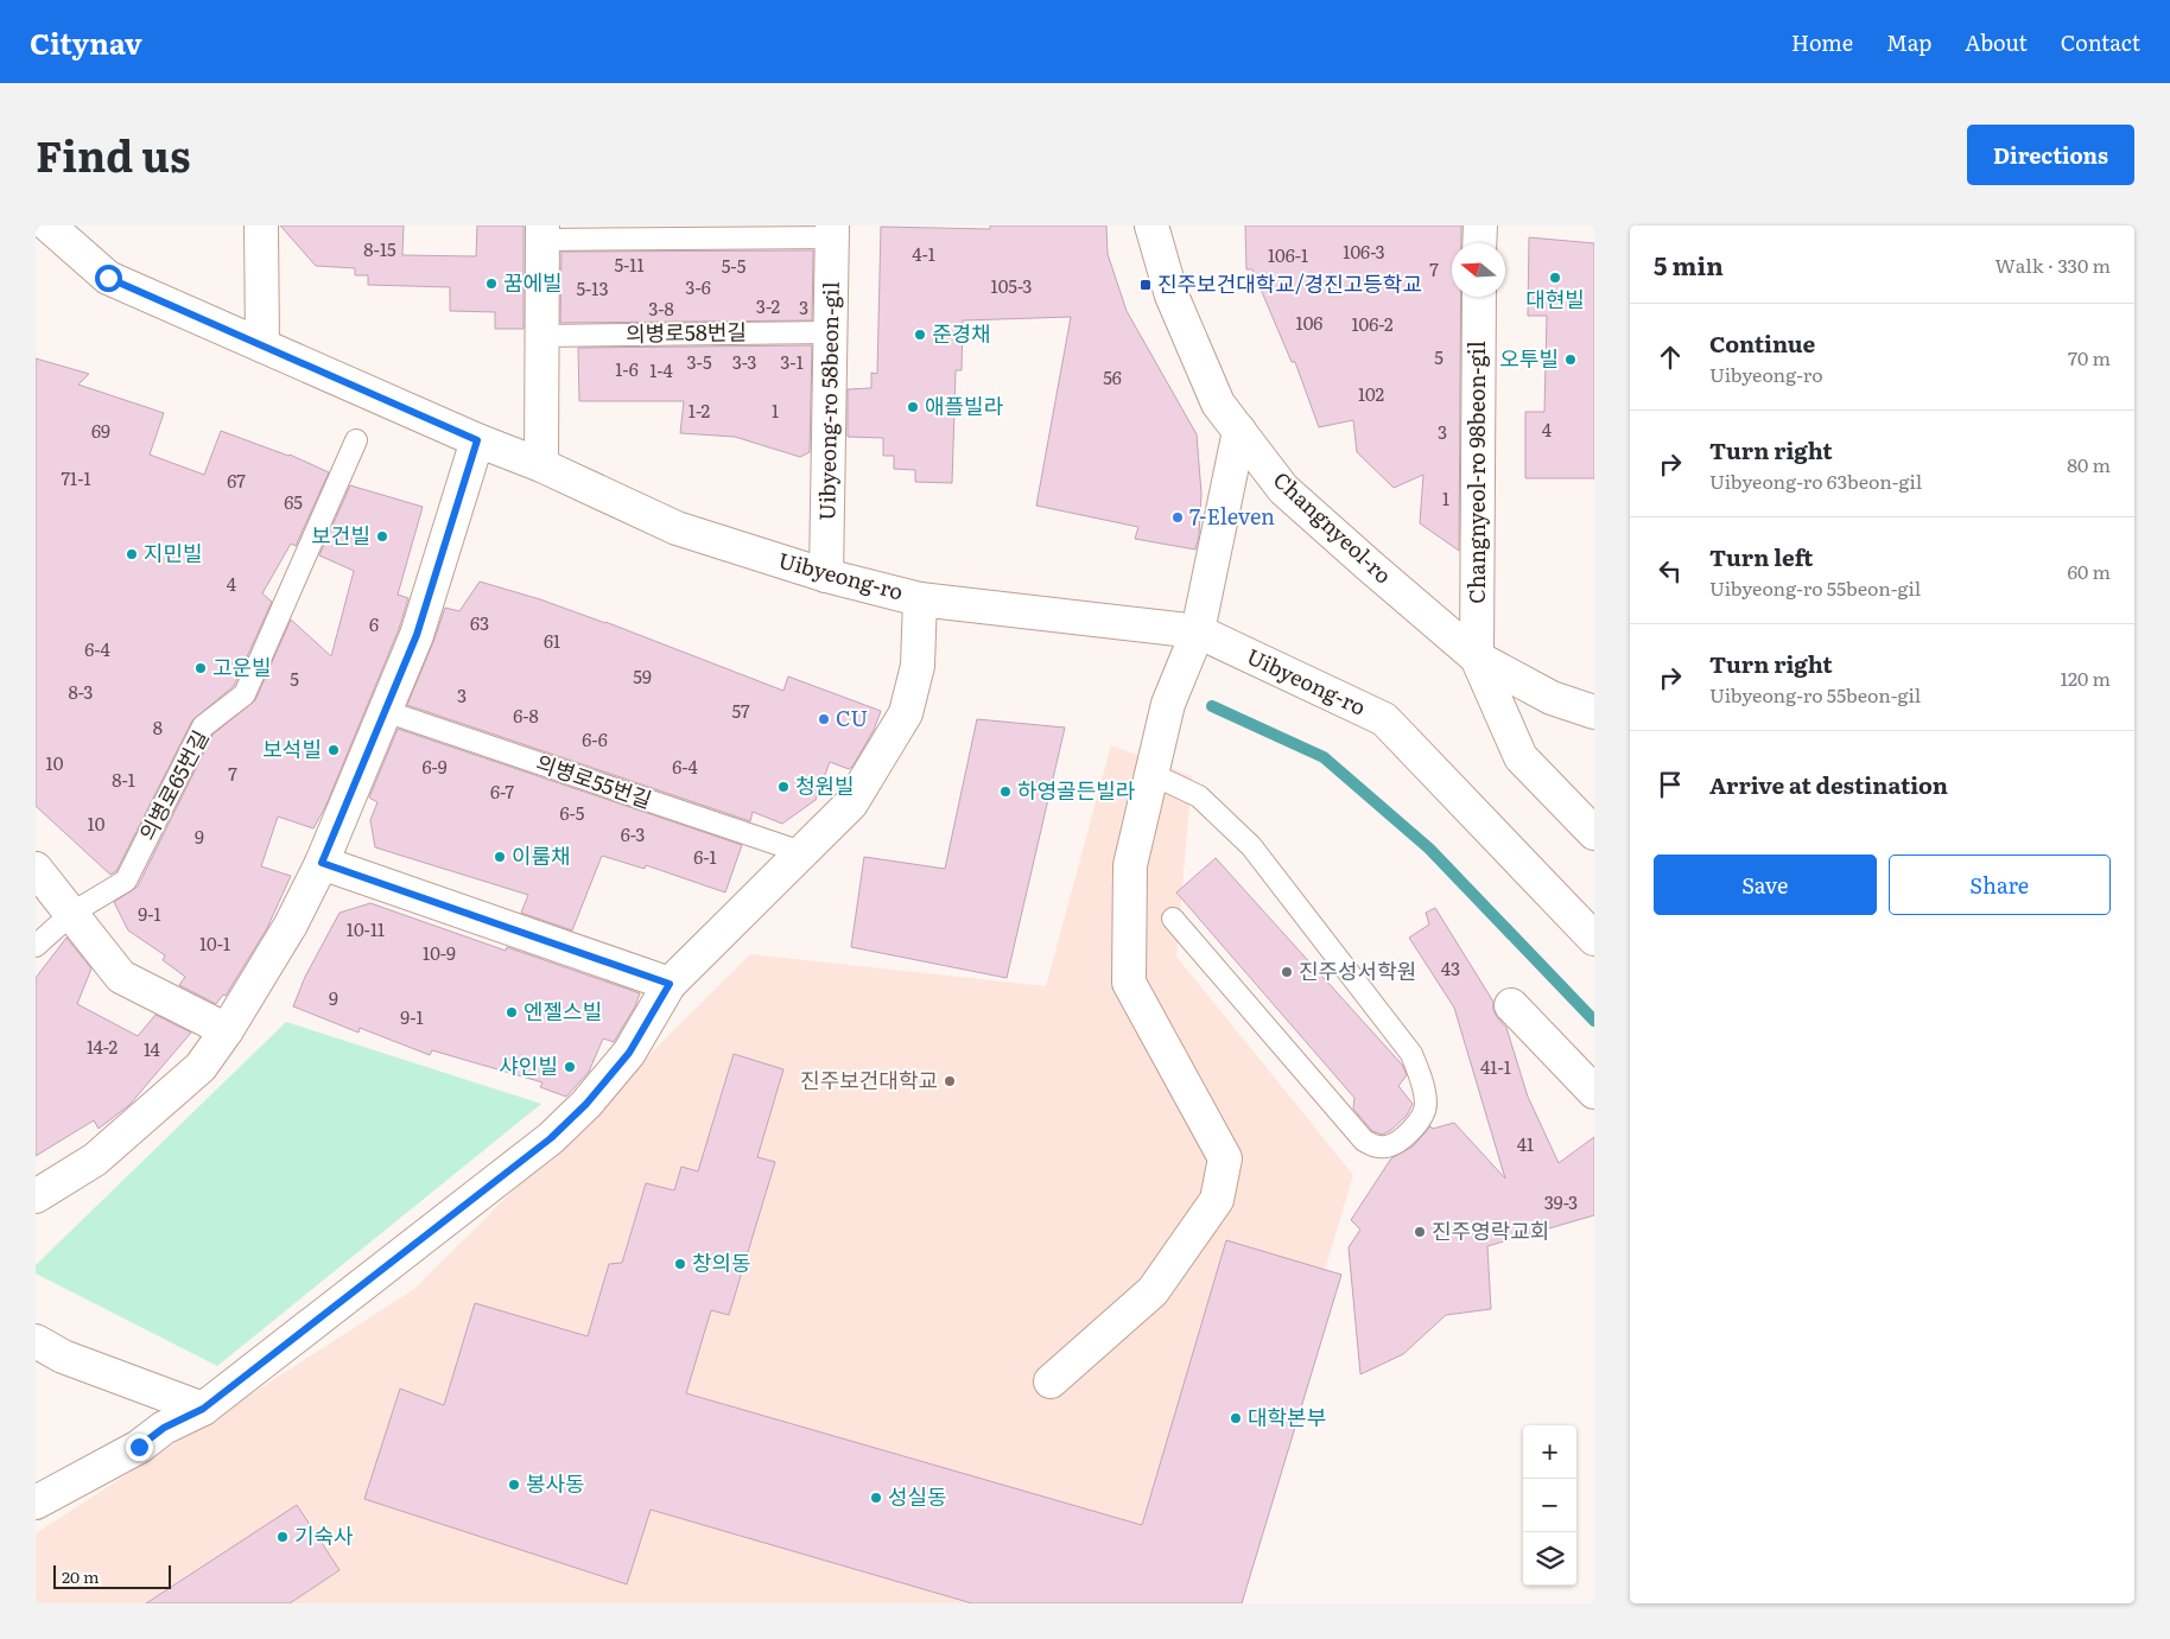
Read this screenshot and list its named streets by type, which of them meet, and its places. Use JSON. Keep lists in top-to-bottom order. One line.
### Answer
{"streets":{"street":["Uibyeong-ro 58beon-gil","Changnyeol-ro 98beon-gil","Changnyeol-ro","Uibyeong-ro"],"lane":["의병로58번길","의병로55번길","의병로65번길"]},"crossings":[["의병로58번길","Uibyeong-ro 58beon-gil"],["Uibyeong-ro 58beon-gil","Uibyeong-ro"],["Changnyeol-ro 98beon-gil","Changnyeol-ro"]],"places":{"other":["대현빌","꿈에빌","준경채","오투빌","애플빌라","7-Eleven","보건빌","지민빌","고운빌","CU","보석빌","청원빌","하영골든빌라","이룸채","진주성서학원","엔젤스빌","샤인빌","진주보건대학교","진주영락교회","창의동","대학본부","봉사동","성실동","기숙사"],"transit":["진주보건대학교/경진고등학교"]},"house_numbers":["8-15","106-3","4-1","106-1","5-11","5-5","7","105-3","3-6","5-13","3-2","3","3-8","106","106-2","5","3-5","3-3","3-1","1-6","1-4","56","102","1-2","1","4","69","3","71-1","67","1","65","4","63","6","61","6-4","59","5","8-3","3","57","6-8","8","6-6","10","6-9","6-4","7","8-1","6-7","6-5","10","6-3","9","6-1","9-1","10-11","10-1","10-9","43","9","9-1","14-2","14","41-1","41","39-3"],"scale_bar":"20 m","north":"left","page":{"header":"Citynav","nav":["Home","Map","About","Contact"],"title":"Find us","buttons":["Directions",["Save","Share"]],"heading":["5 min","Walk · 330 m"],"list":[["Continue","Uibyeong-ro","70 m"],["Turn right","Uibyeong-ro 63beon-gil","80 m"],["Turn left","Uibyeong-ro 55beon-gil","60 m"],["Turn right","Uibyeong-ro 55beon-gil","120 m"],"Arrive at destination"],"map_buttons":["+","−"],"scale":"20 m"}}
